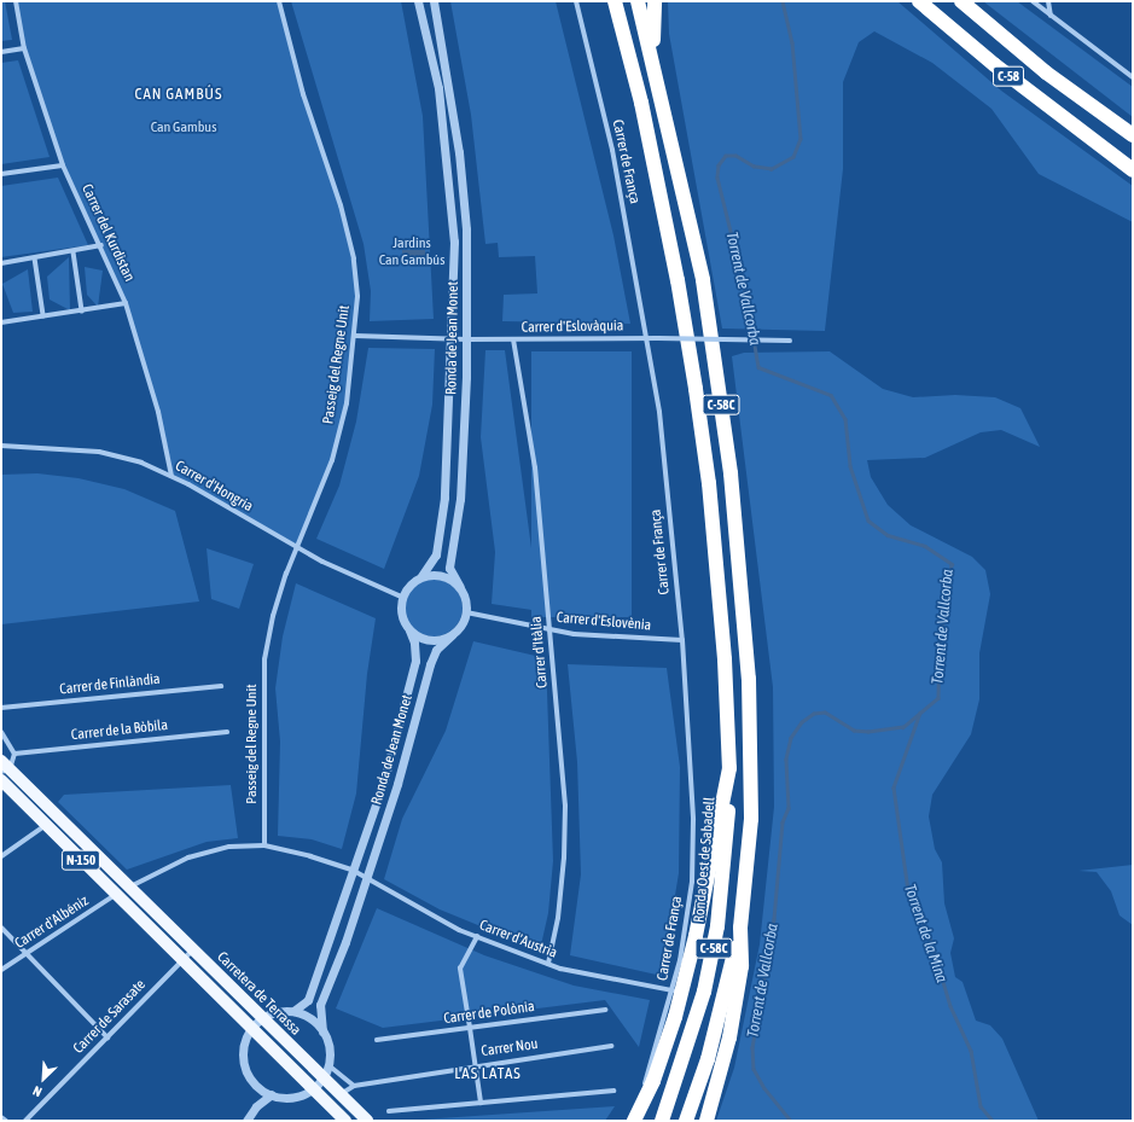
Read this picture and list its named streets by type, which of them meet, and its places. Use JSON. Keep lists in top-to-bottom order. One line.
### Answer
{"streets":{"highway":["C-58","C-58C","Ronda Oest de Sabadell"],"main road":["N-150","Carretera de Terrassa"],"street":["Carrer de França","Carrer del Kurdistan","Carrer d'Eslovàquia","Ronda de Jean Monet","Passeig del Regne Unit","Carrer d'Hongria","Carrer d'Eslovènia","Carrer d'Itàlia","Carrer de Finlàndia","Carrer de la Bòbila","Carrer d'Albéniz","Carrer d'Austria","Carrer de Polònia","Carrer de Sarasate","Carrer Nou"]},"crossings":[["Carrer de França","Carrer d'Eslovàquia"],["Carrer de França","Carrer d'Eslovènia"],["Carrer de França","Carrer d'Austria"],["Carrer del Kurdistan","Carrer d'Hongria"],["Carrer d'Eslovàquia","Ronda de Jean Monet"],["Carrer d'Eslovàquia","Passeig del Regne Unit"],["Carrer d'Eslovàquia","Carrer d'Itàlia"],["Ronda de Jean Monet","Carrer d'Hongria"],["Ronda de Jean Monet","Carrer d'Eslovènia"],["Ronda de Jean Monet","Carrer d'Austria"],["Passeig del Regne Unit","Carrer d'Hongria"],["C-58C","Ronda Oest de Sabadell"],["Carrer d'Hongria","Carrer d'Eslovènia"],["Carrer d'Eslovènia","Carrer d'Itàlia"],["Carrer d'Itàlia","Carrer d'Austria"],["Carrer de la Bòbila","Carretera de Terrassa"],["Carrer d'Albéniz","Carretera de Terrassa"],["Carretera de Terrassa","Carrer de Sarasate"],["Carretera de Terrassa","Carrer Nou"]],"districts":["CAN GAMBÚS","LAS LATAS"],"water":["Torrent de Vallcorba","Torrent de la Mina"],"parks":["Can Gambus","Jardins Can Gambús"],"north":"bottom left"}
